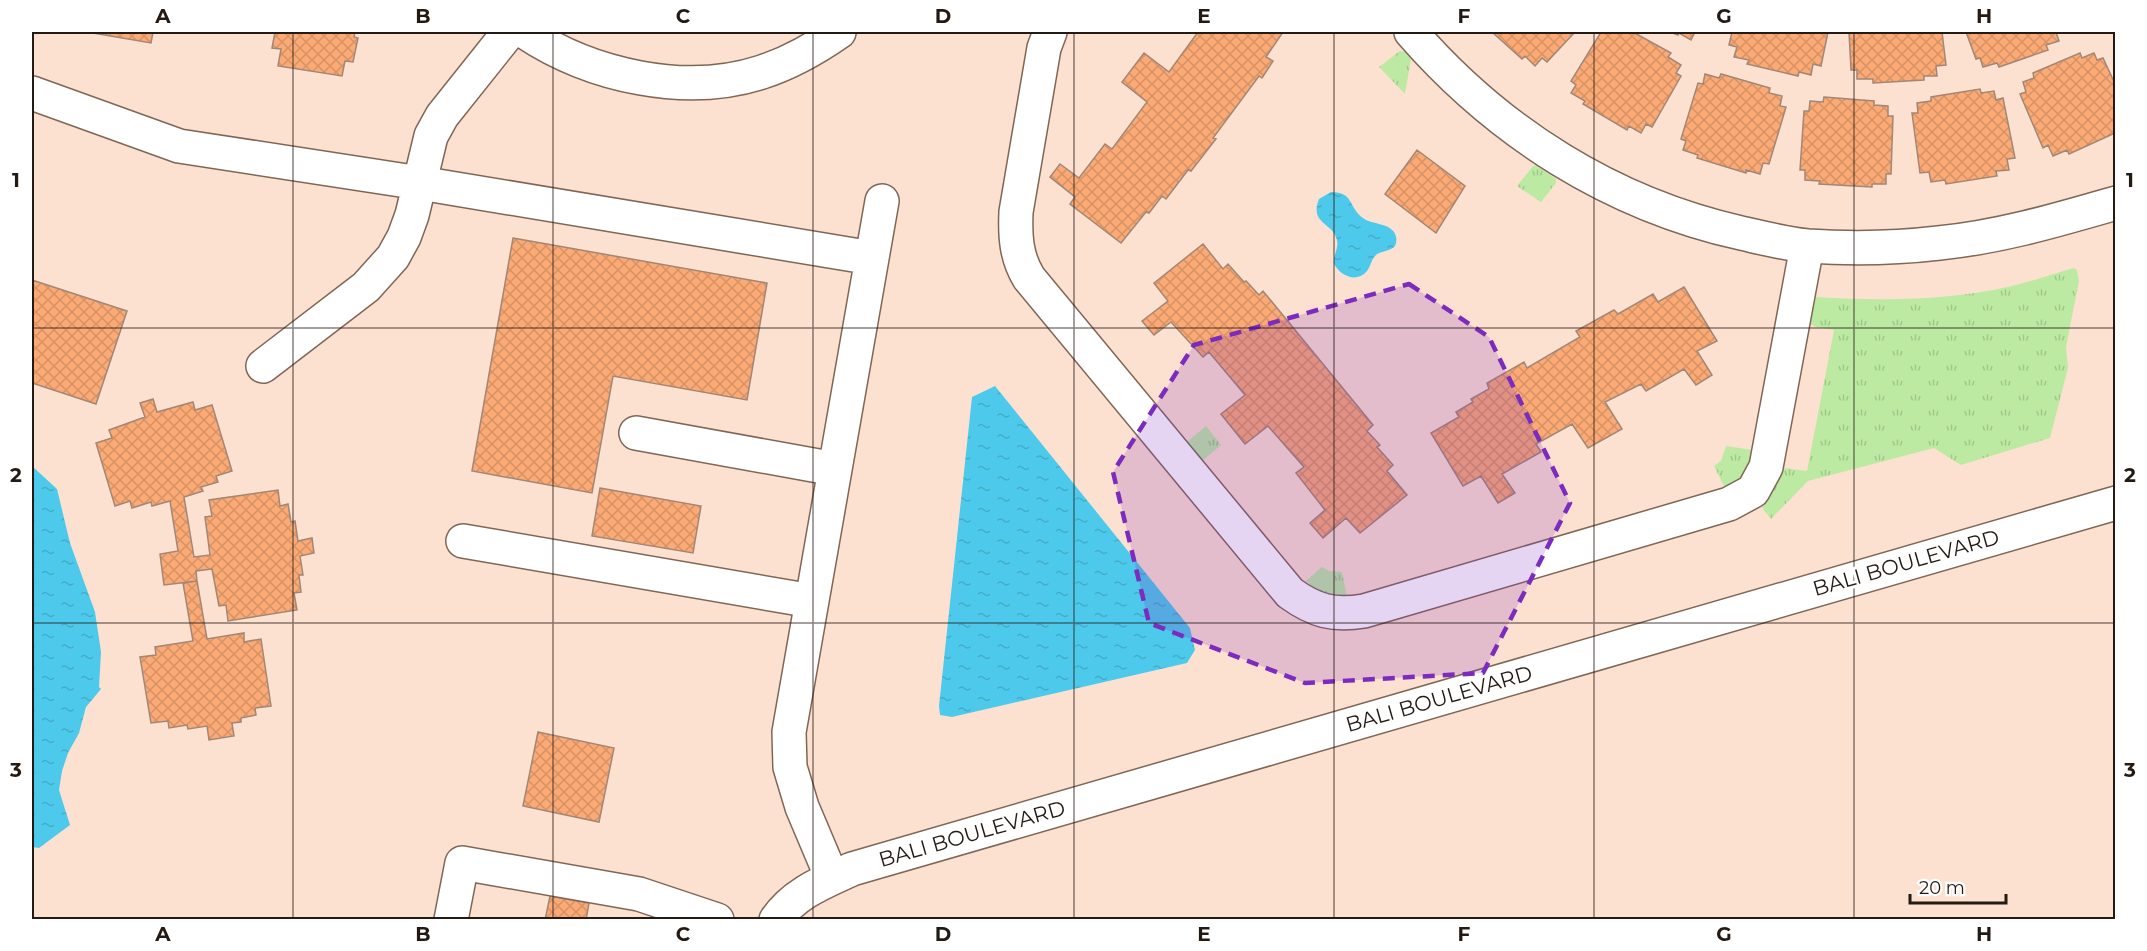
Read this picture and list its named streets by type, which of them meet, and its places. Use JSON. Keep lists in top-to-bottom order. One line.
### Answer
{"streets":{"street":["BALI BOULEVARD"]},"scale_bar":"20 m","grid":{"columns":["A","B","C","D","E","F","G","H"],"rows":["1","2","3"]}}
